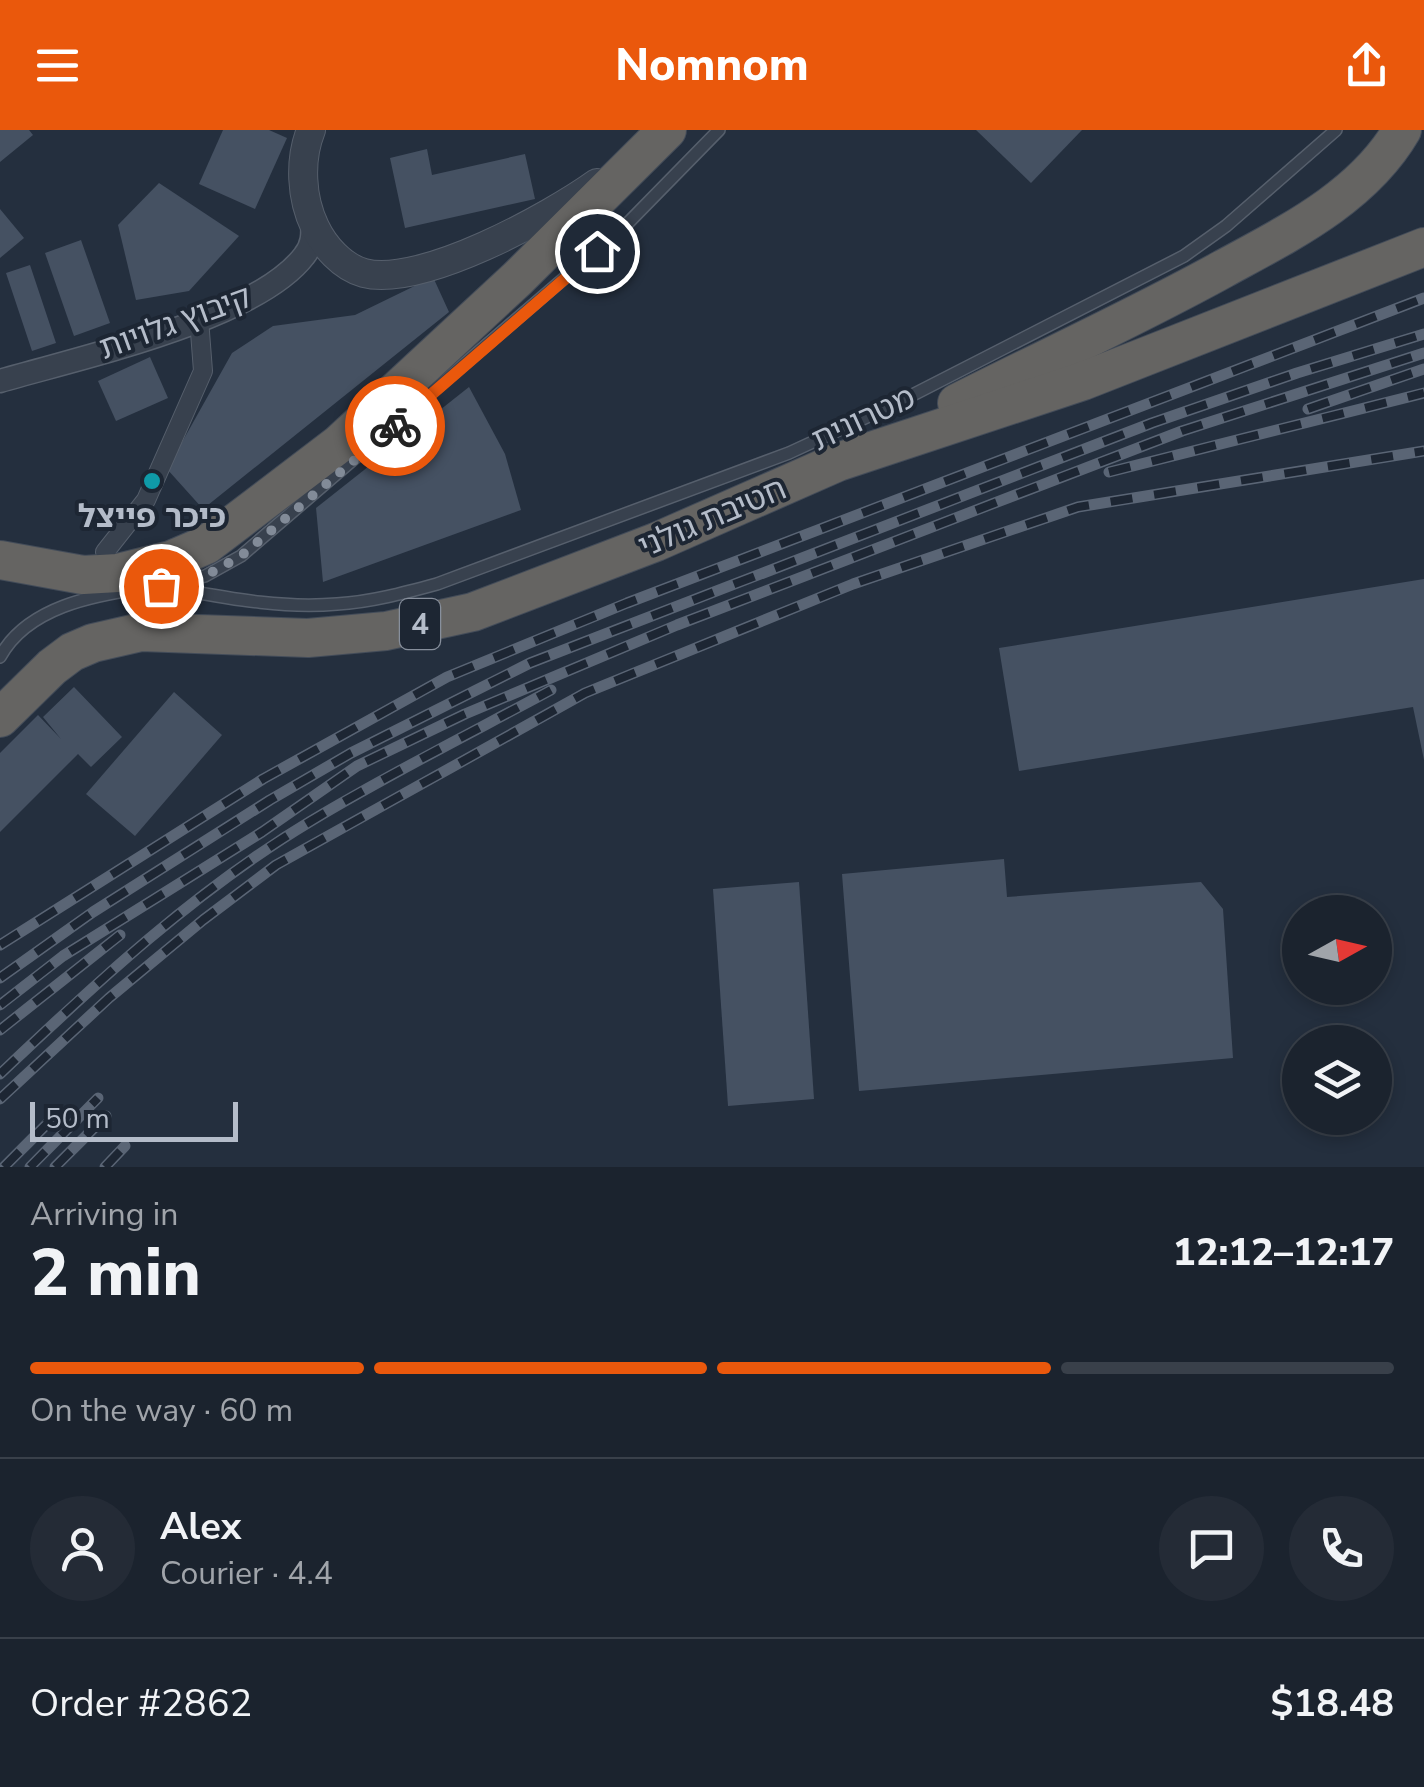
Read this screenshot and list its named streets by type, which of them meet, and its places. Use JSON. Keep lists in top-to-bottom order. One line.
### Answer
{"streets":{"highway":["חטיבת גולני","4"],"street":["קיבוץ גלויות"],"lane":["מטרונית"]},"places":["כיכר פייצל"],"scale_bar":"50 m","north":"right","page":{"header":"Nomnom","scale":"50 m","heading":["2 min","Arriving in","12:12–12:17"],"panel":["Alex","Courier · 4.4","Order #2862","$18.48"],"bar":"On the way · 60 m"}}
